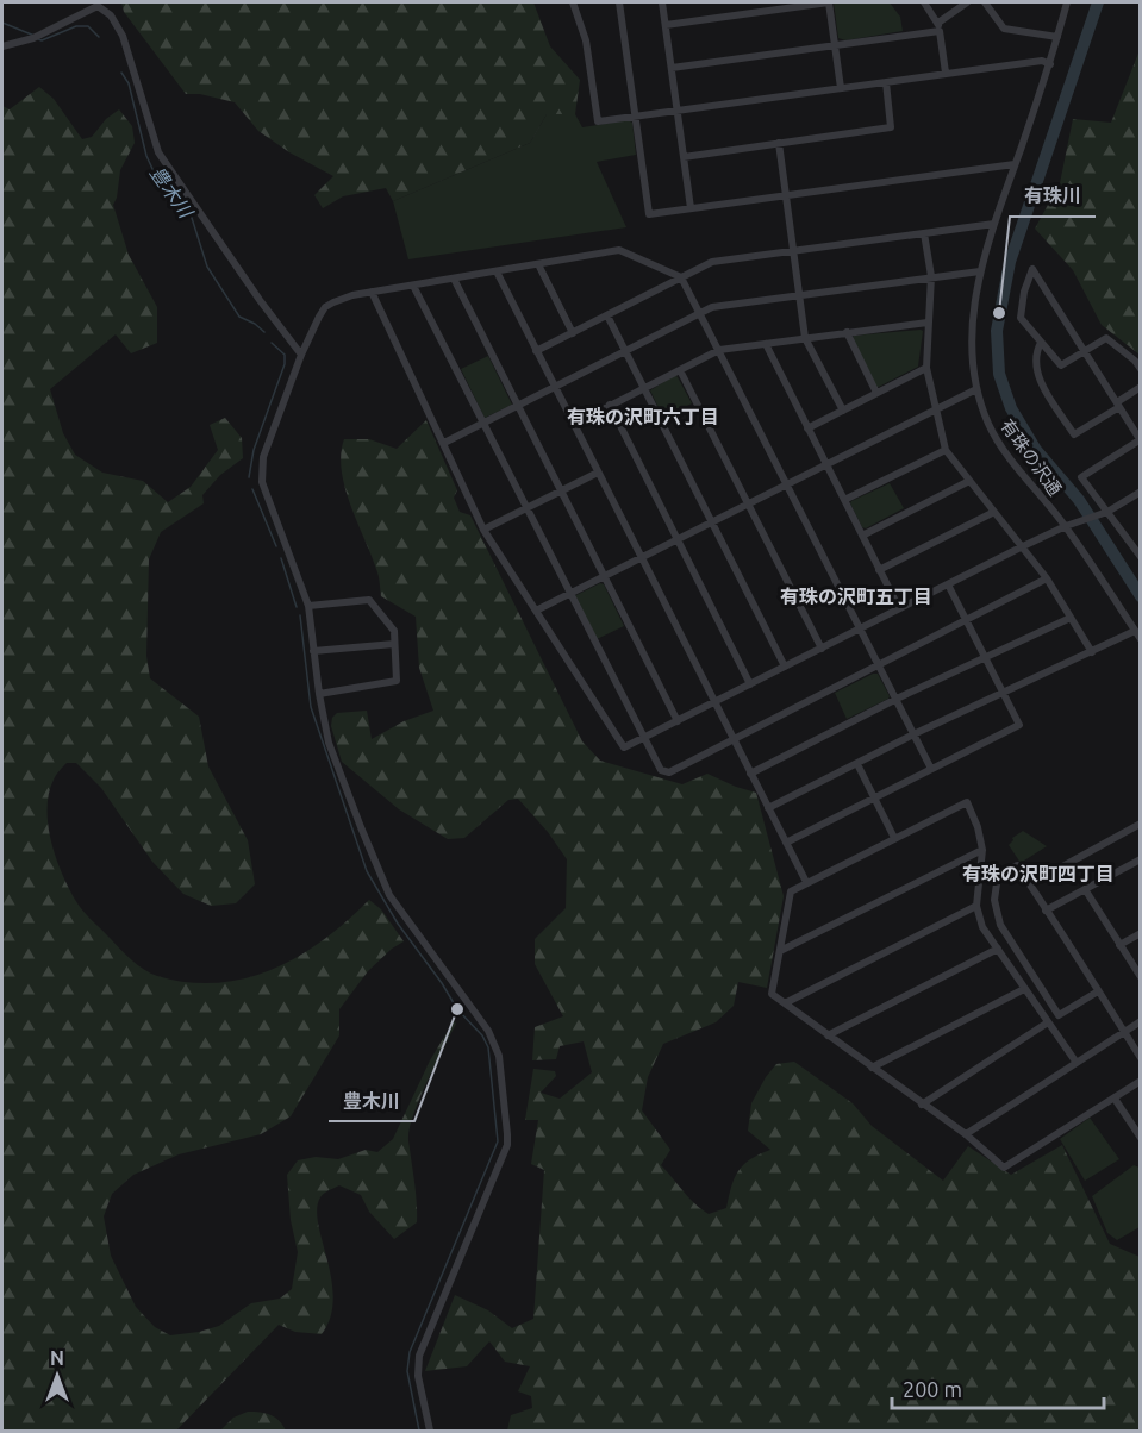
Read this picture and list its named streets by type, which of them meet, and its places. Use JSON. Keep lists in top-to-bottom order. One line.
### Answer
{"streets":{"street":["有珠の沢通"]},"districts":["有珠の沢町六丁目","有珠の沢町五丁目","有珠の沢町四丁目"],"water":["豊木川"],"places":["有珠川","豊木川"],"scale_bar":"200 m","north":"top"}
